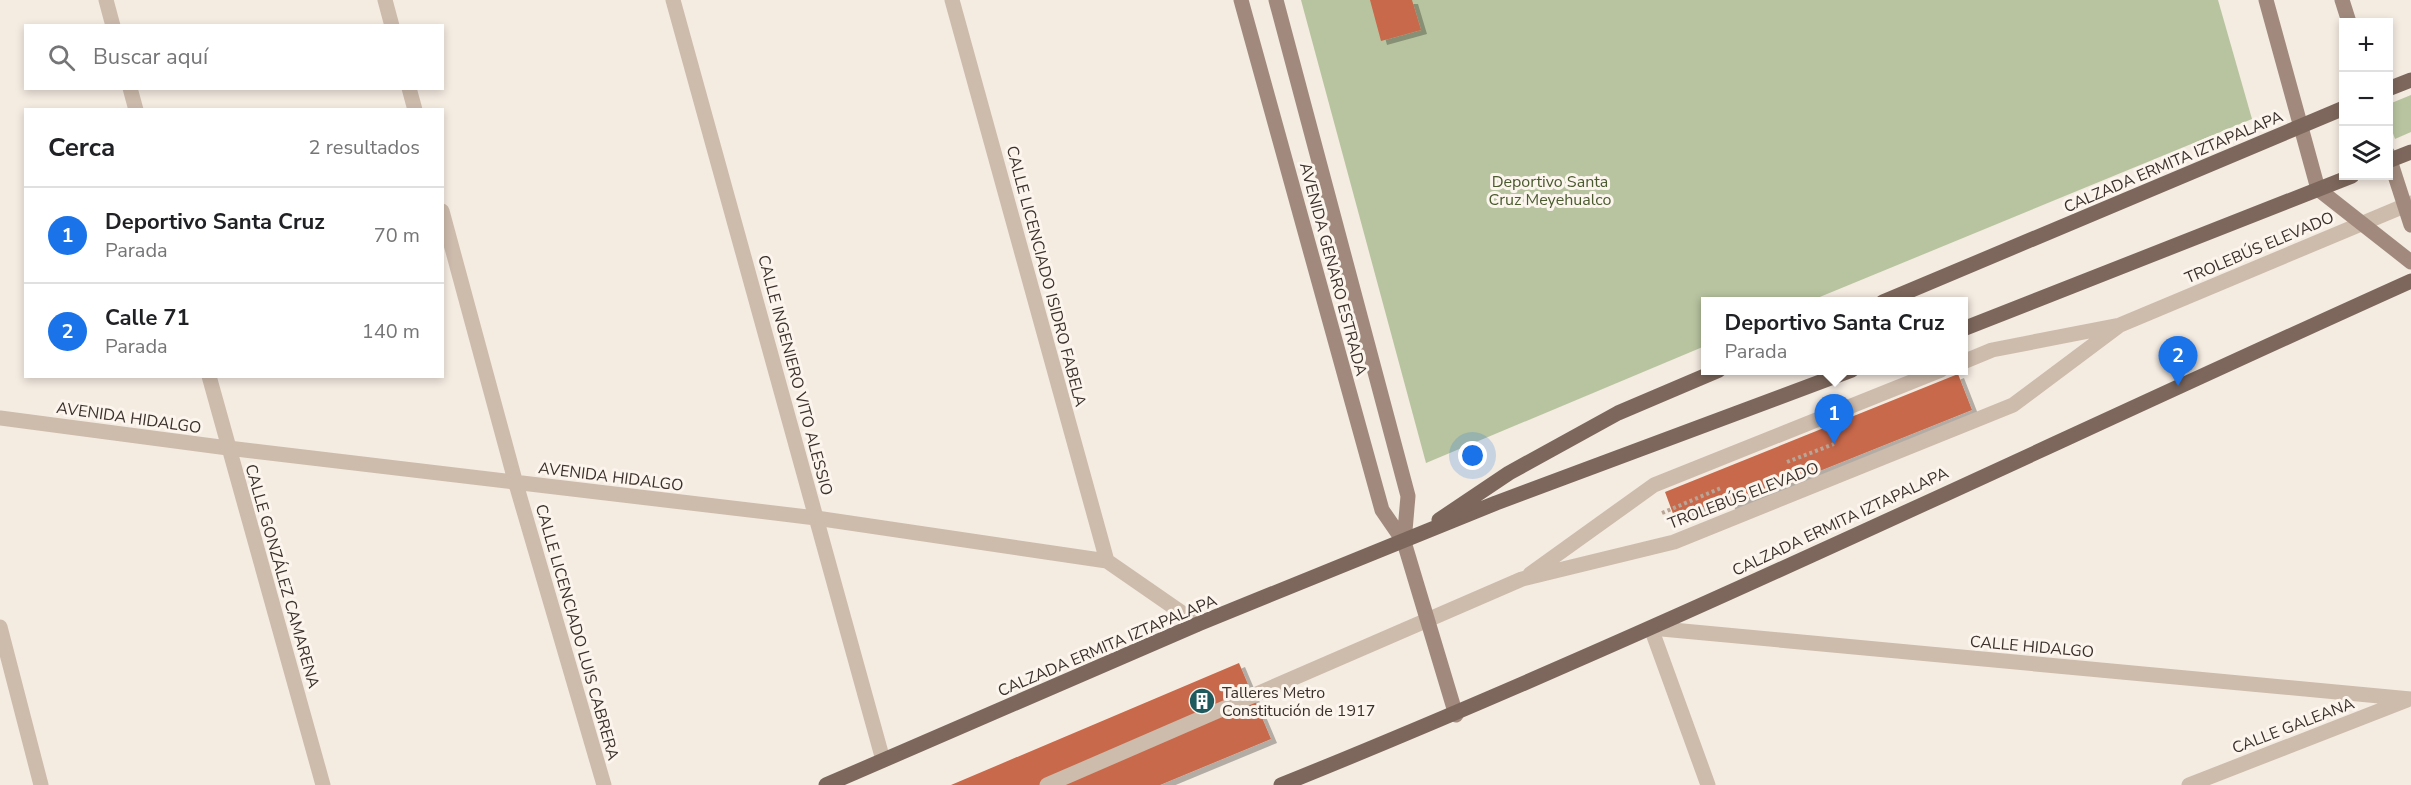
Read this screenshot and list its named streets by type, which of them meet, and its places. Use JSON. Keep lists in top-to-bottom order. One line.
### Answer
{"streets":{"main road":["CALZADA ERMITA IZTAPALAPA"],"street":["TROLEBÚS ELEVADO","AVENIDA GENARO ESTRADA","CALLE LICENCIADO ISIDRO FABELA","CALLE INGENIERO VITO ALESSIO","AVENIDA HIDALGO","CALLE GONZÁLEZ CAMARENA","CALLE LICENCIADO LUIS CABRERA","CALLE HIDALGO","CALLE GALEANA"]},"crossings":[["CALZADA ERMITA IZTAPALAPA","AVENIDA GENARO ESTRADA"],["CALZADA ERMITA IZTAPALAPA","CALLE INGENIERO VITO ALESSIO"],["CALZADA ERMITA IZTAPALAPA","AVENIDA HIDALGO"],["CALZADA ERMITA IZTAPALAPA","CALLE HIDALGO"],["CALLE LICENCIADO ISIDRO FABELA","AVENIDA HIDALGO"],["CALLE INGENIERO VITO ALESSIO","AVENIDA HIDALGO"],["AVENIDA HIDALGO","CALLE GONZÁLEZ CAMARENA"],["AVENIDA HIDALGO","CALLE LICENCIADO LUIS CABRERA"],["CALLE HIDALGO","CALLE GALEANA"]],"parks":["Deportivo Santa Cruz Meyehualco"],"places":{"building":["Talleres Metro Constitución de 1917"]},"page":{"map_buttons":["+","−"],"search":"Buscar aquí","heading":["Cerca","2 resultados"],"list":[{"mark":"1","name":"Deportivo Santa Cruz","note":"Parada","value":"70 m"},{"mark":"2","name":"Calle 71","note":"Parada","value":"140 m"}],"popup":["Deportivo Santa Cruz","Parada"],"pins":["2","1"]}}
